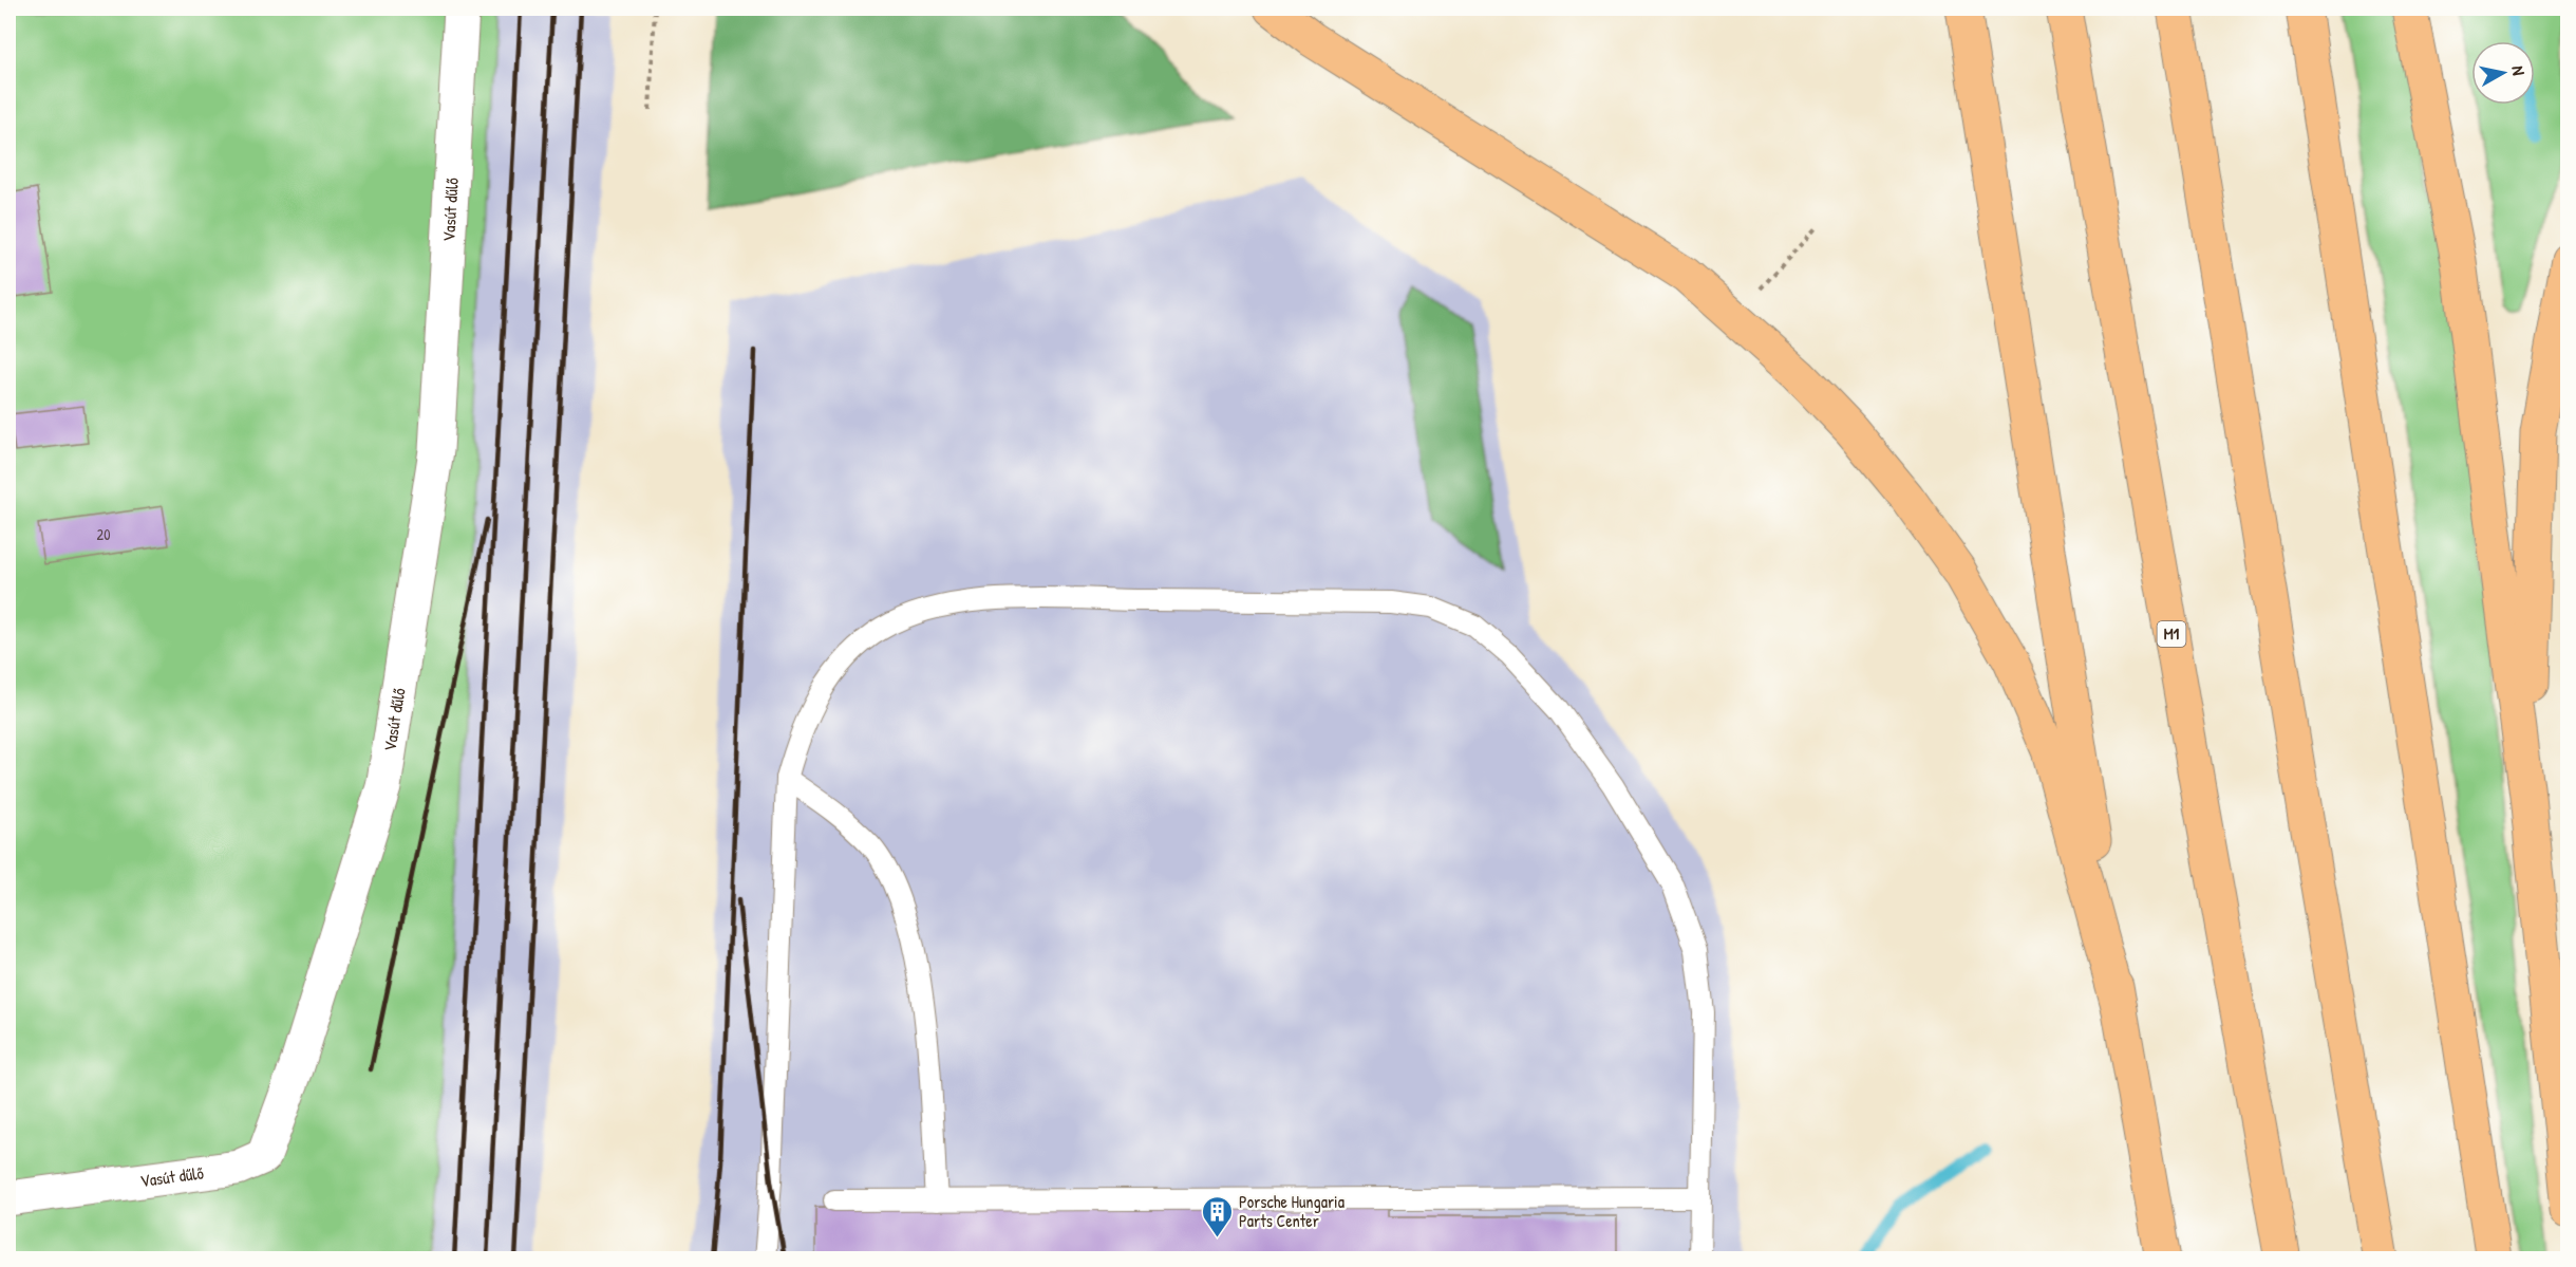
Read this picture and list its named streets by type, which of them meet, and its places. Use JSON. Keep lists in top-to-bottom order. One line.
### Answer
{"streets":{"highway":["M1"],"street":["Vasút dűlő"]},"places":{"building":["Porsche Hungaria Parts Center"]},"house_numbers":["20"],"north":"right"}
